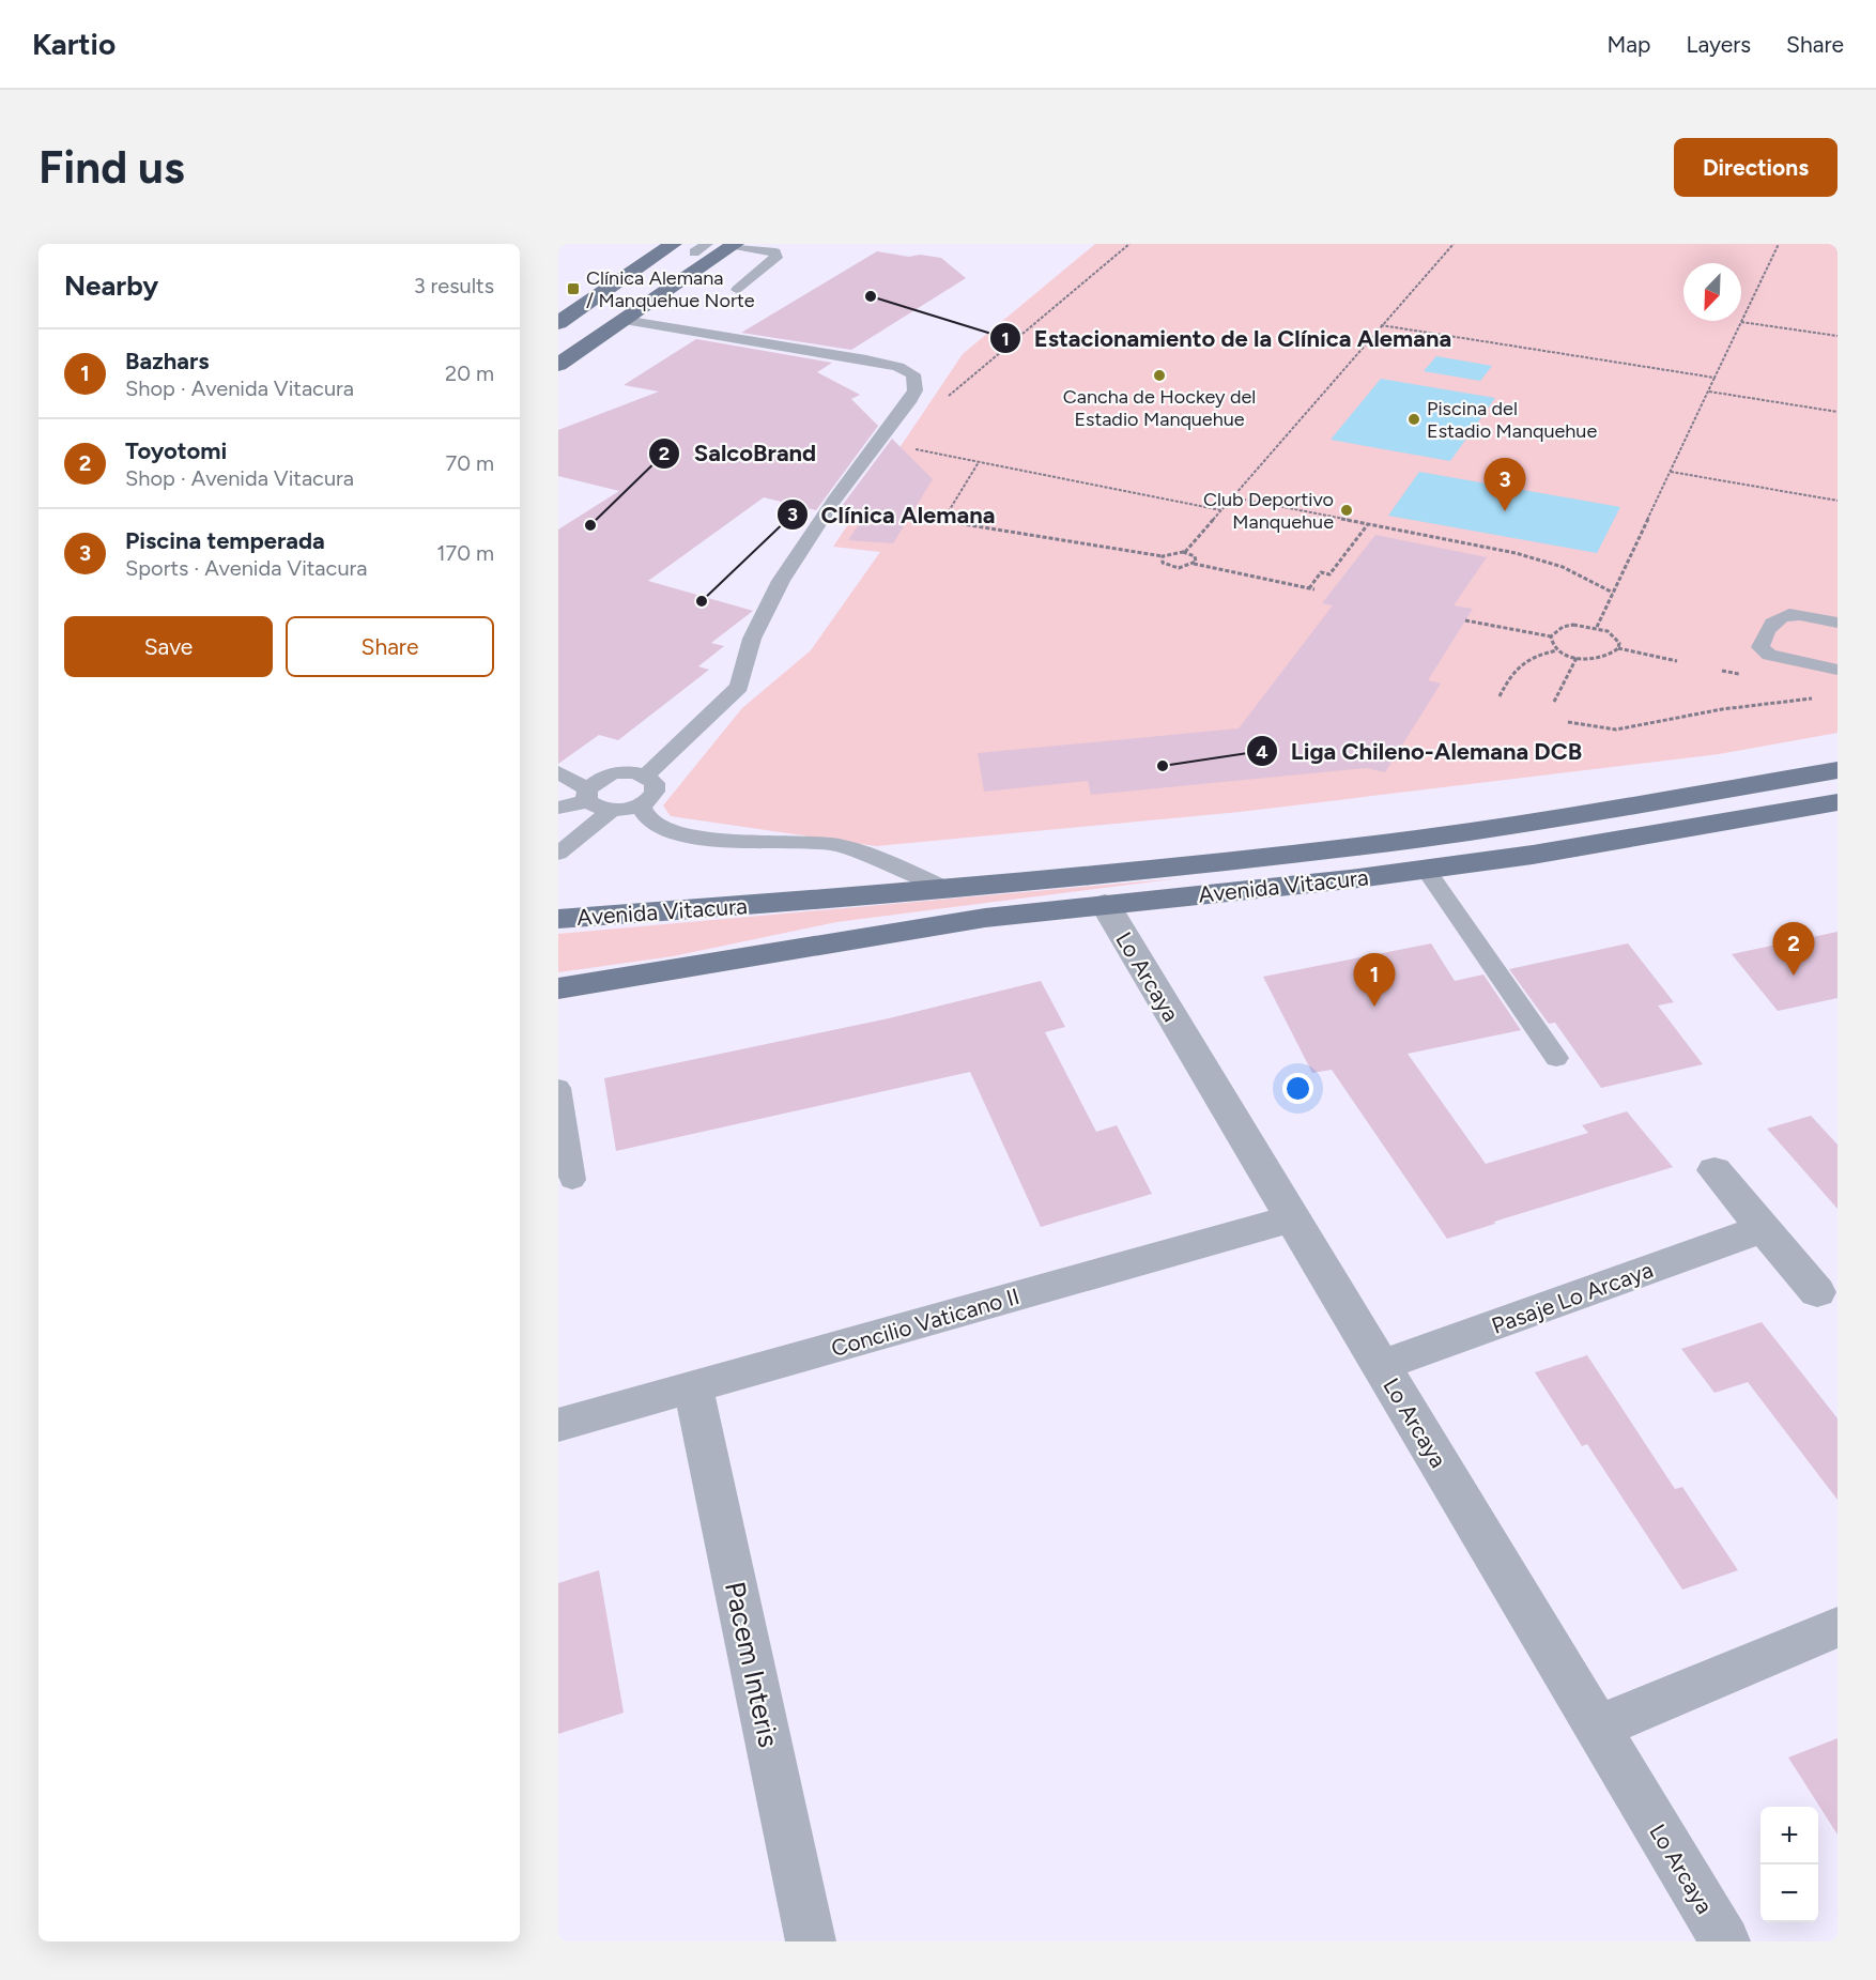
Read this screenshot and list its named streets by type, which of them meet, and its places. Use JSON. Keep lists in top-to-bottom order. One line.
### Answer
{"streets":{"main road":["Avenida Vitacura"],"street":["Lo Arcaya","Pasaje Lo Arcaya","Concilio Vaticano II","Pacem Interis"]},"crossings":[["Avenida Vitacura","Lo Arcaya"],["Lo Arcaya","Pasaje Lo Arcaya"],["Lo Arcaya","Concilio Vaticano II"],["Concilio Vaticano II","Pacem Interis"]],"places":{"transit":["Clínica Alemana / Manquehue Norte"],"other":["Estacionamiento de la Clínica Alemana","Cancha de Hockey del Estadio Manquehue","Piscina del Estadio Manquehue","Club Deportivo Manquehue","SalcoBrand","Clínica Alemana","Liga Chileno-Alemana DCB"]},"north":"bottom left","page":{"header":"Kartio","nav":["Map","Layers","Share"],"buttons":["Directions",["Save","Share"]],"title":"Find us","heading":["Nearby","3 results"],"list":[{"mark":"1","name":"Bazhars","note":"Shop · Avenida Vitacura","value":"20 m"},{"mark":"2","name":"Toyotomi","note":"Shop · Avenida Vitacura","value":"70 m"},{"mark":"3","name":"Piscina temperada","note":"Sports · Avenida Vitacura","value":"170 m"}],"pins":["3","2","1"],"map_buttons":["+","−"]}}
